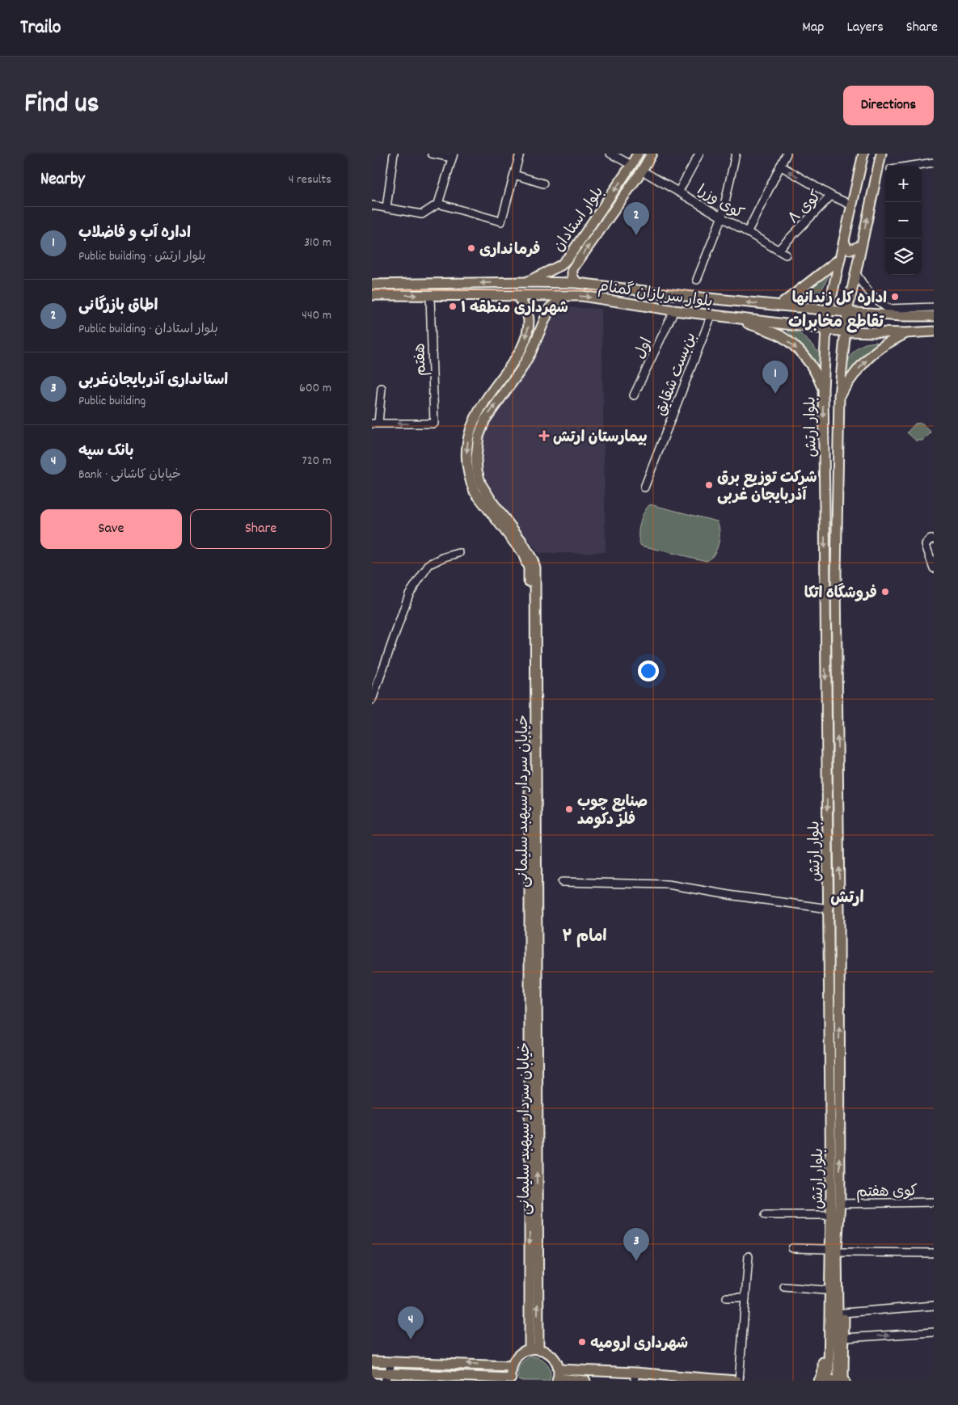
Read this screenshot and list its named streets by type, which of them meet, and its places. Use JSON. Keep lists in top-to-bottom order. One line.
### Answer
{"streets":{"main road":["بلوار استادان","بلوار سربازان گمنام","بلوار ارتش","خیابان سردار سپهبد سلیمانی"],"street":["کوی وزرا","کوی ۸","اول","هفتم","بن‌بست شقایق","کوی هفتم"]},"crossings":[["کوی وزرا","کوی ۸"],["کوی وزرا","بلوار استادان"],["کوی ۸","بلوار ارتش"],["بلوار استادان","بلوار سربازان گمنام"],["بلوار سربازان گمنام","اول"],["بلوار سربازان گمنام","هفتم"],["بلوار سربازان گمنام","بن‌بست شقایق"],["بلوار سربازان گمنام","بلوار ارتش"],["بلوار سربازان گمنام","خیابان سردار سپهبد سلیمانی"],["بلوار ارتش","کوی هفتم"]],"districts":["تقاطع مخابرات","ارتش","امام ۲"],"places":{"other":["فرمانداری","اداره کل زندانها","شهرداری منطقه ۱","شرکت توزیع برق آذربایجان غربی","فروشگاه اتکا","صنایع چوب فلز دکومد","شهرداری ارومیه"],"health":["بیمارستان ارتش"]},"page":{"header":"Trailo","nav":["Map","Layers","Share"],"title":"Find us","buttons":["Directions",["Save","Share"]],"heading":["Nearby","4 results"],"map_buttons":["+","−"],"pins":["2","1","3","4"],"list":[{"mark":"1","name":"اداره آب و فاضلاب","note":"Public building · بلوار ارتش","value":"310 m"},{"mark":"2","name":"اطاق بازرگانی","note":"Public building · بلوار استادان","value":"440 m"},{"mark":"3","name":"استانداری آذربایجان‌غربی","note":"Public building","value":"600 m"},{"mark":"4","name":"بانک سپه","note":"Bank · خیابان کاشانی","value":"720 m"}]}}
